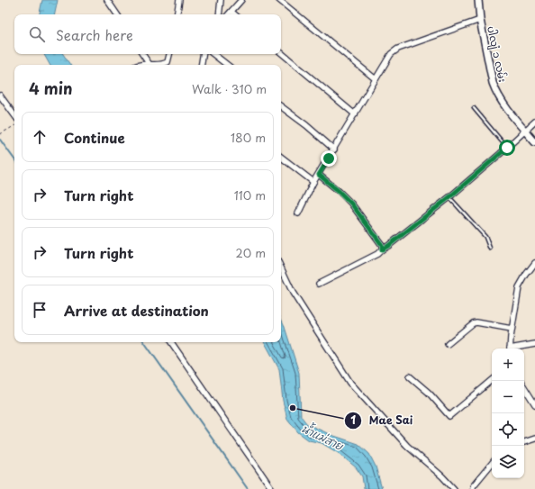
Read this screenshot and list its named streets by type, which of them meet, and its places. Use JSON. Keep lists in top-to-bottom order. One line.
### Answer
{"streets":{"street":["ပါလျံ ၁ လမ်း"]},"water":["น้ำแม่สาย"],"places":["Mae Sai"],"page":{"search":"Search here","heading":["4 min","Walk · 310 m"],"list":[["Continue","180 m"],["Turn right","110 m"],["Turn right","20 m"],"Arrive at destination"],"map_buttons":["+","−"]}}
